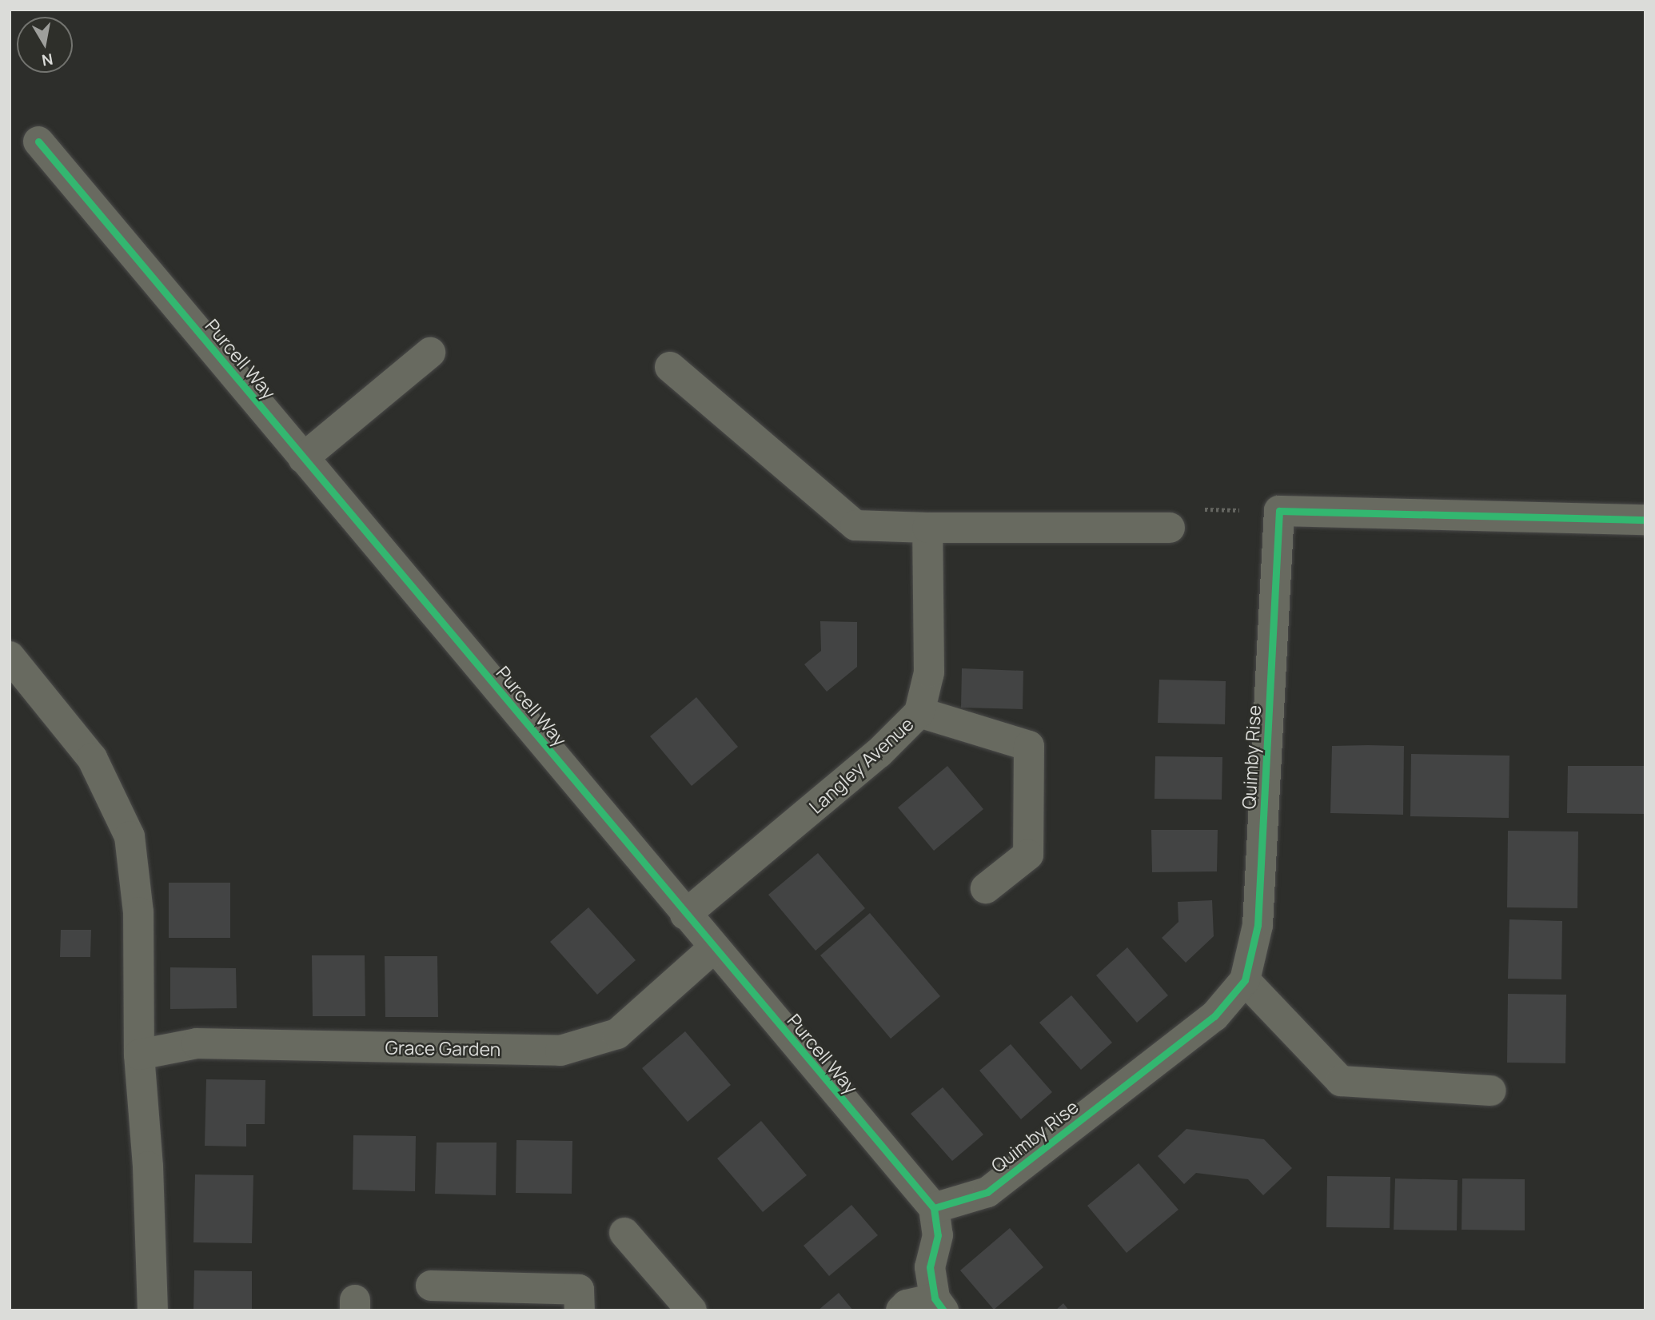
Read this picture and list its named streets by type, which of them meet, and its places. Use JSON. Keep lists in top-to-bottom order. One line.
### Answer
{"streets":{"street":["Purcell Way","Quimby Rise","Langley Avenue","Grace Garden"]},"crossings":[["Purcell Way","Quimby Rise"],["Purcell Way","Langley Avenue"],["Purcell Way","Grace Garden"]],"north":"bottom"}
